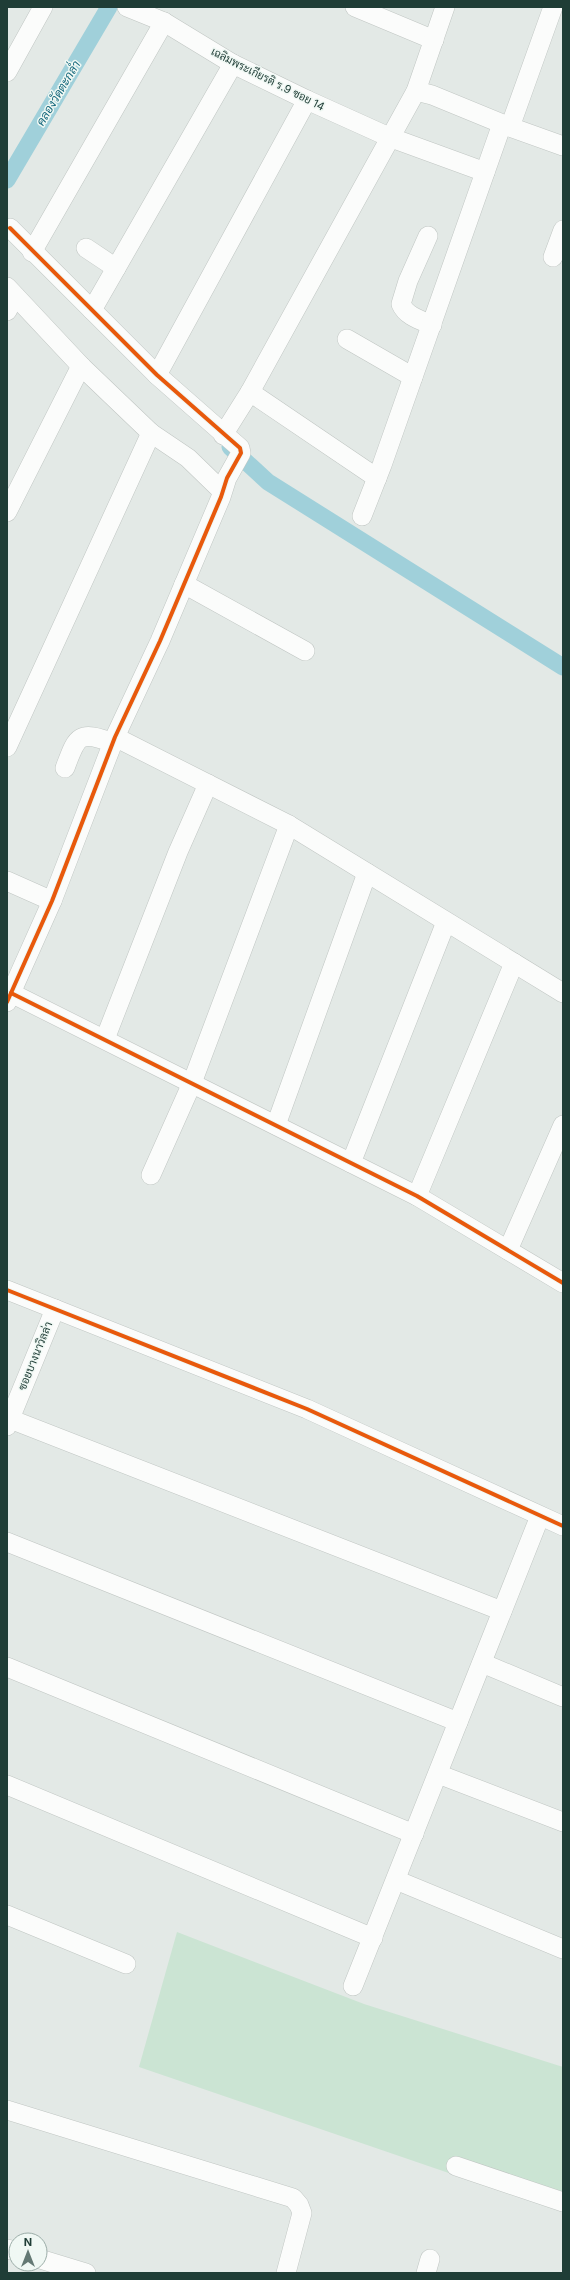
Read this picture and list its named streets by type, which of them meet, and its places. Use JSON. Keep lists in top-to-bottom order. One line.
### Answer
{"streets":{"street":["เฉลิมพระเกียรติ ร.9 ซอย 14","ซอยบางนาวิลล่า"]},"water":["คลองวัดตะกล่ำ"],"north":"top"}
